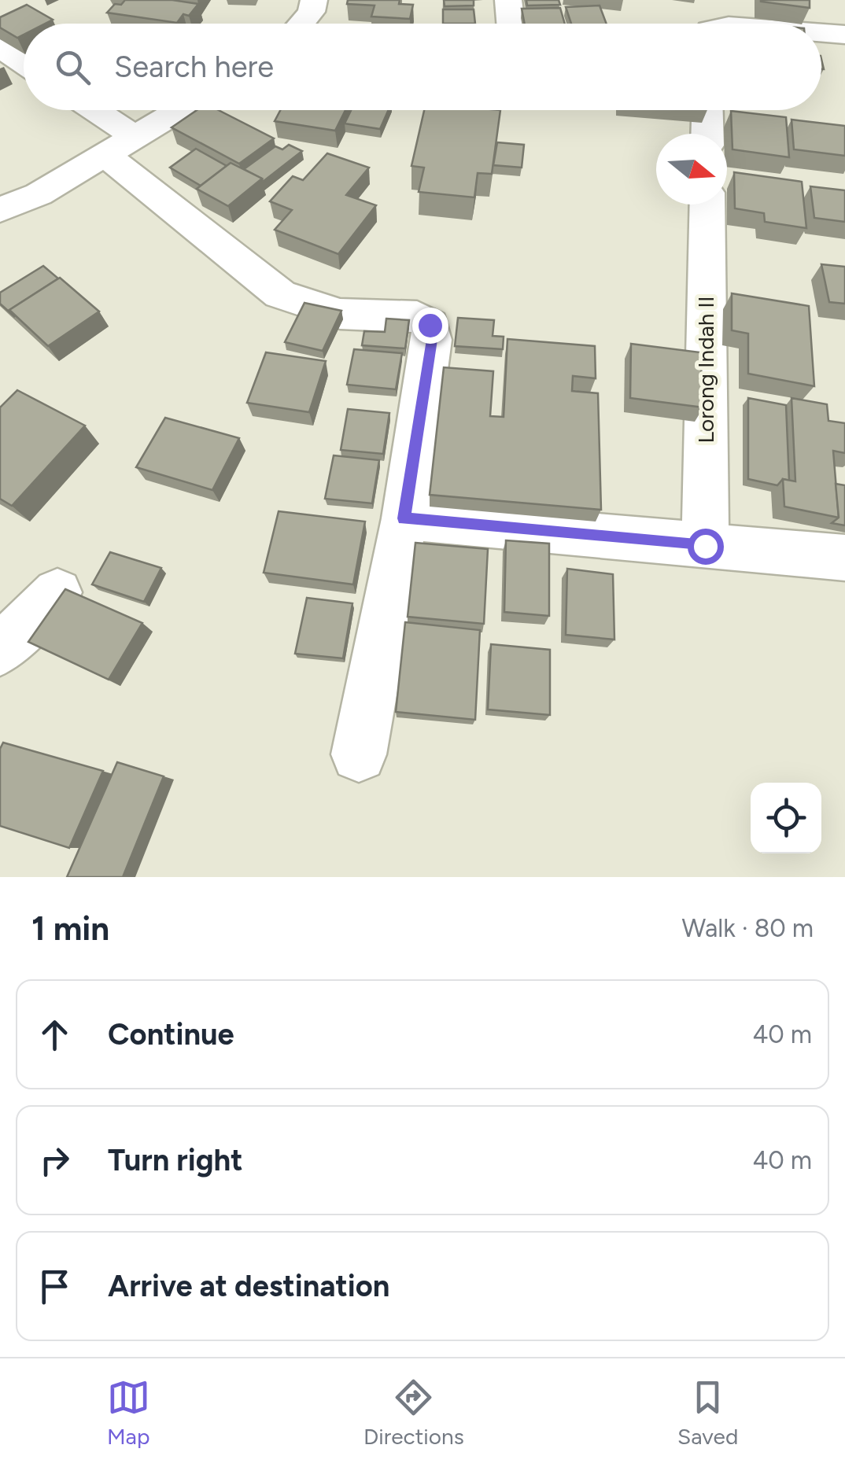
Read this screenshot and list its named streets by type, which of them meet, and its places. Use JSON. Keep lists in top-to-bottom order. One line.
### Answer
{"streets":{"street":["Lorong Indah II"]},"north":"right","page":{"search":"Search here","heading":["1 min","Walk · 80 m"],"list":[["Continue","40 m"],["Turn right","40 m"],"Arrive at destination"],"nav":["Map","Directions","Saved"]}}
